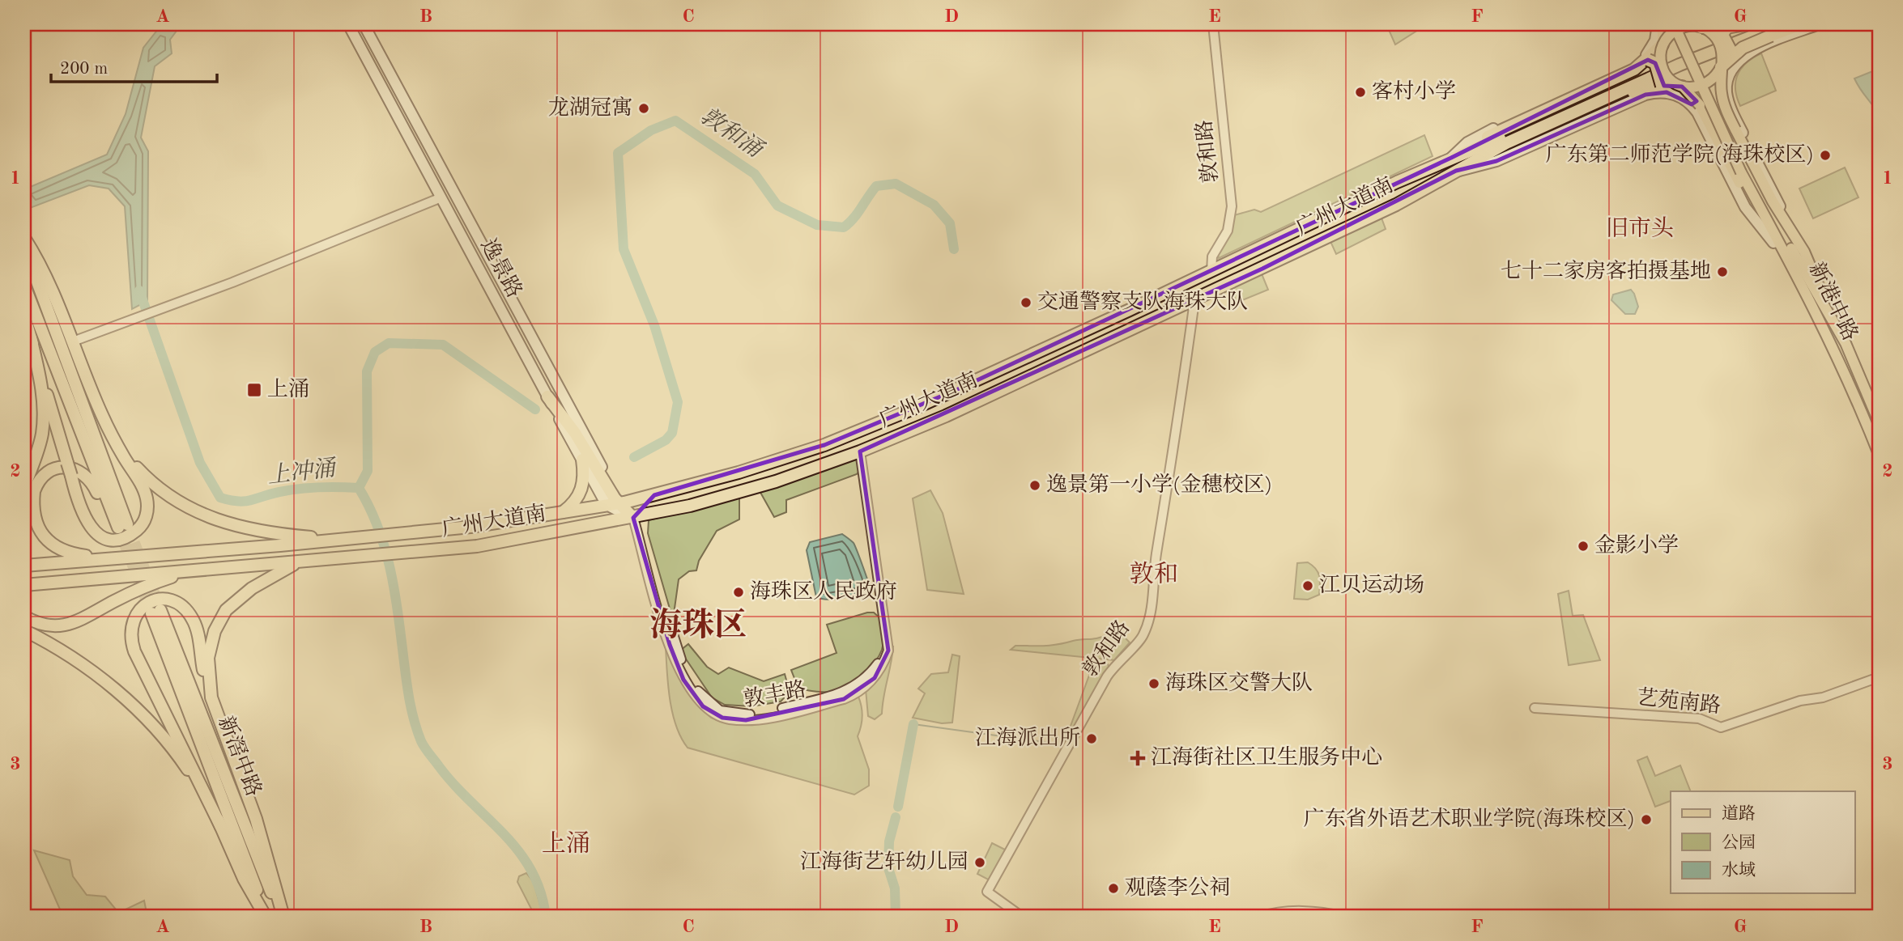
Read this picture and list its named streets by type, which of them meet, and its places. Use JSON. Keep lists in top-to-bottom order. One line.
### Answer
{"streets":{"highway":["广州大道南","新滘中路"],"main road":["逸景路","新港中路"],"street":["敦和路","敦丰路","艺苑南路"]},"crossings":[["敦和路","广州大道南"],["广州大道南","逸景路"],["广州大道南","敦丰路"]],"districts":["旧市头","敦和","海珠区","上涌"],"water":["敦和涌","上冲涌"],"places":{"other":["客村小学","龙湖冠寓","广东第二师范学院(海珠校区)","七十二家房客拍摄基地","交通警察支队海珠大队","逸景第一小学(金穗校区)","金影小学","江贝运动场","海珠区人民政府","海珠区交警大队","江海派出所","广东省外语艺术职业学院(海珠校区)","江海街艺轩幼儿园","观蔭李公祠"],"transit":["上涌"],"health":["江海街社区卫生服务中心"]},"legend":["道路","公园","水域"],"scale_bar":"200 m","grid":{"columns":["A","B","C","D","E","F","G"],"rows":["1","2","3"]}}
